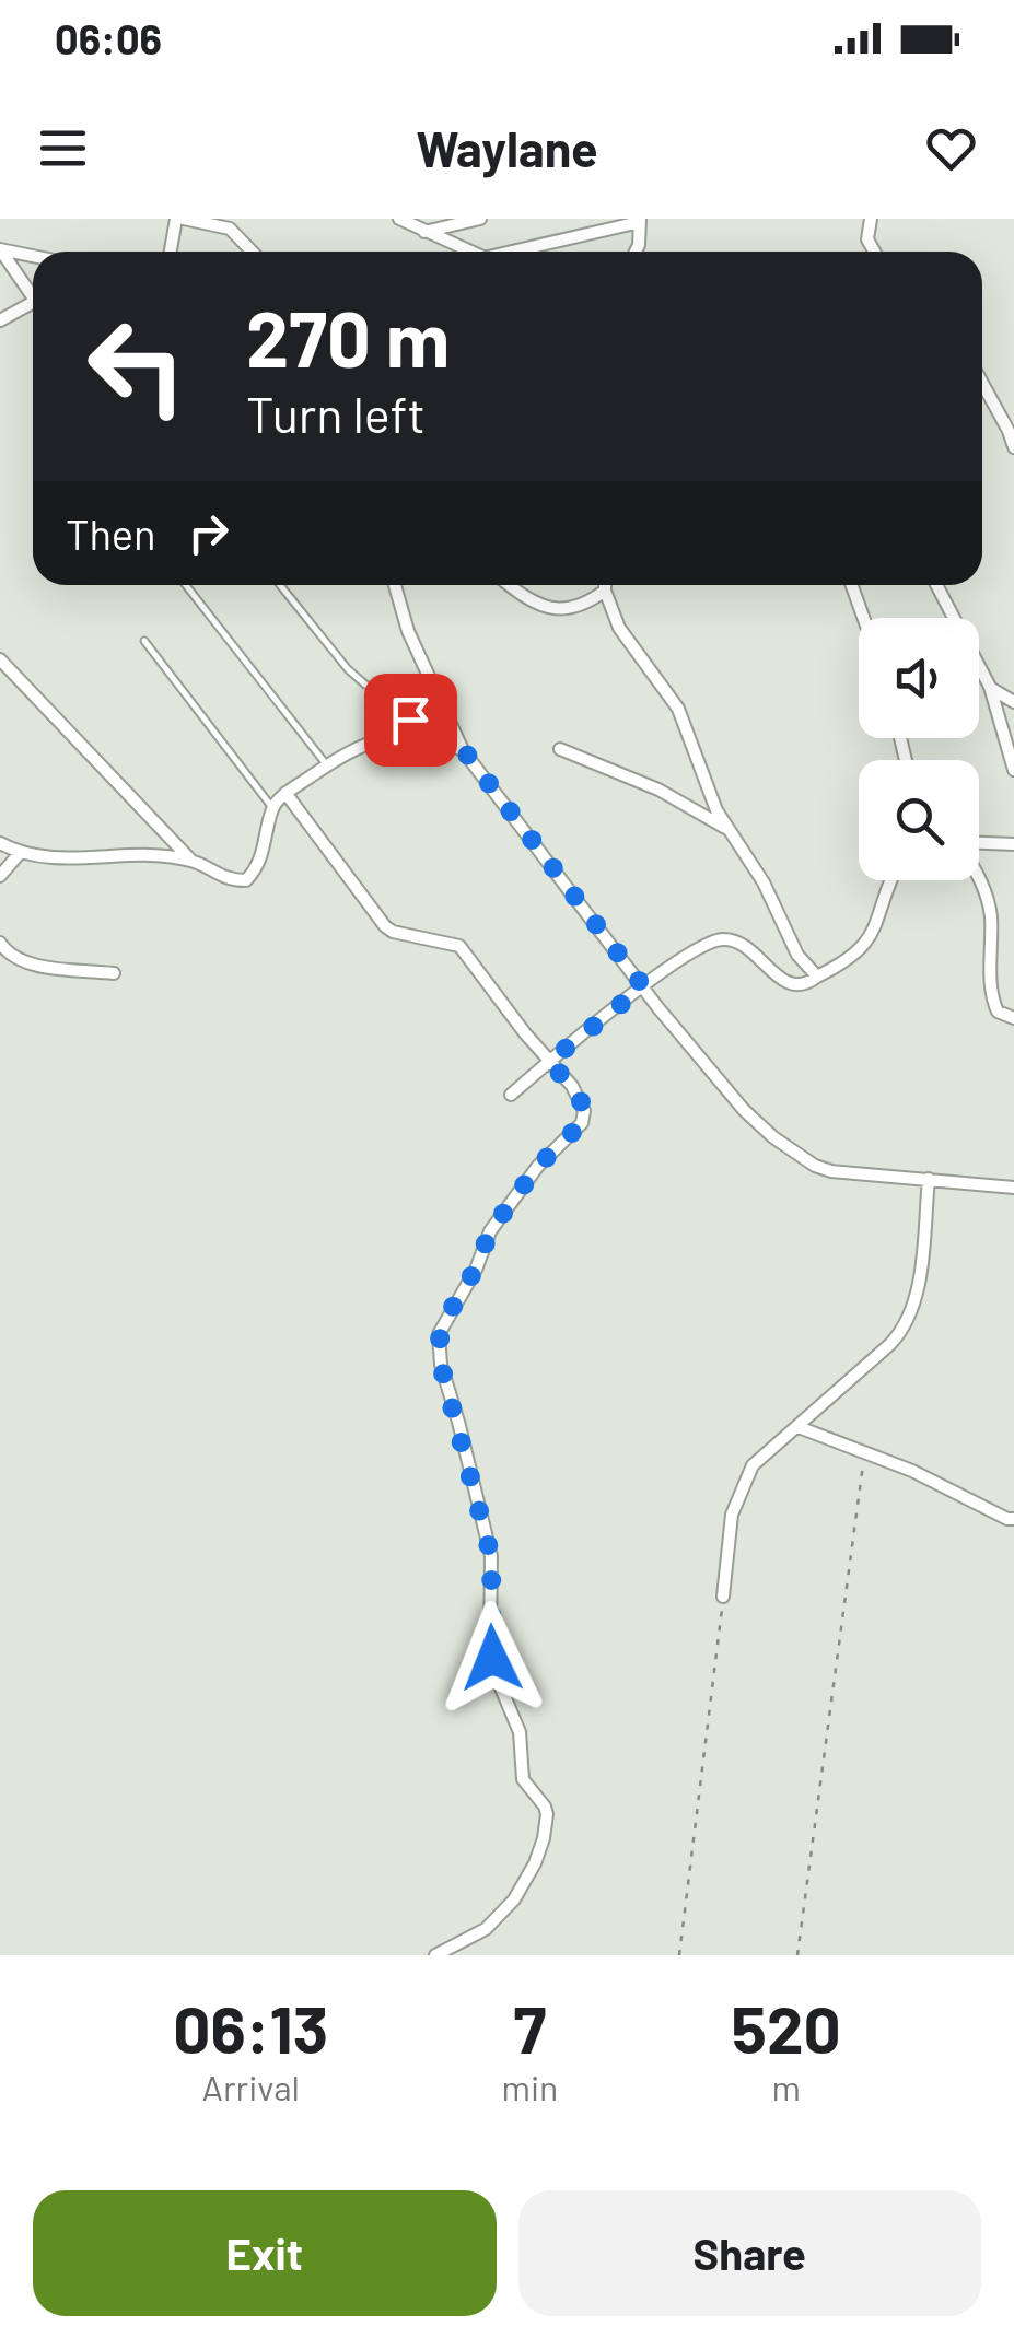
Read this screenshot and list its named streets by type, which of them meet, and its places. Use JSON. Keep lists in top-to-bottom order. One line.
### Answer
{"page":{"status":"06:06","header":"Waylane","turn":["270 m","Turn left"],"then":"Then","eta":["06:13","Arrival","7","min","520","m"],"buttons":["Exit","Share"]}}
